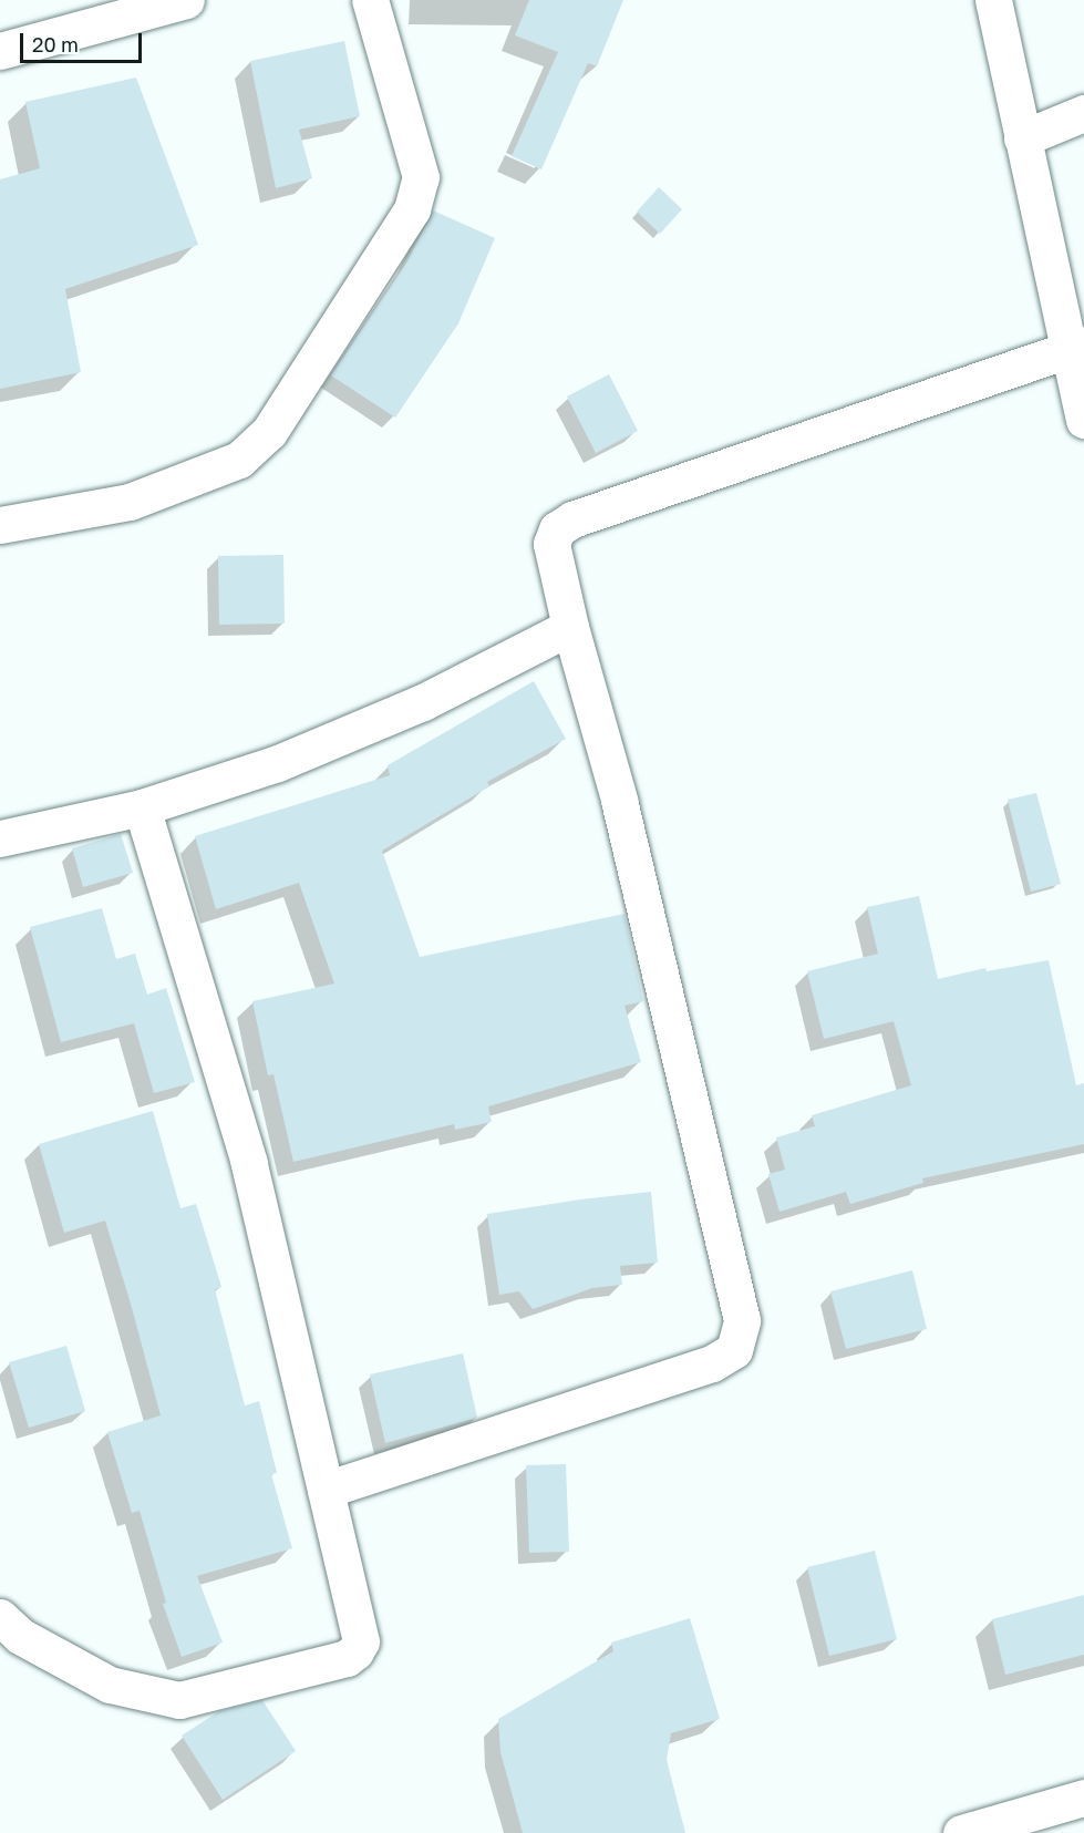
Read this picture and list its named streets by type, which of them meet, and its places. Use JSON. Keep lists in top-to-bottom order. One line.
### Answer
{"scale_bar":"20 m"}
